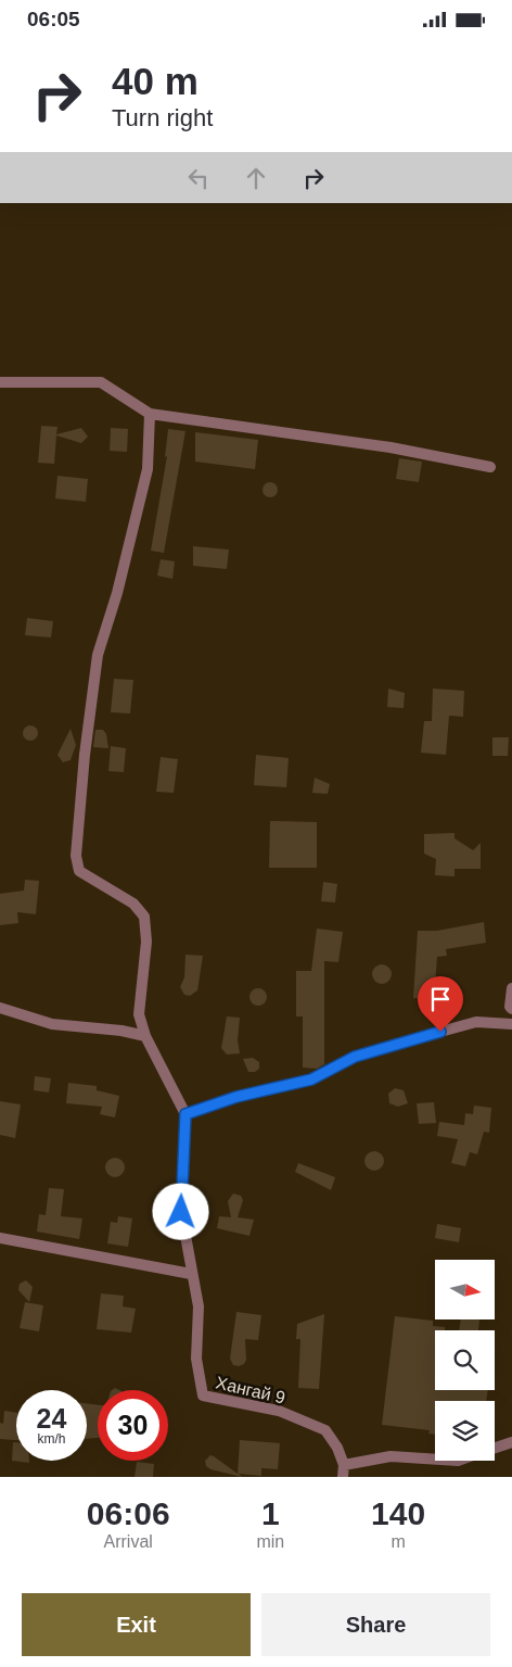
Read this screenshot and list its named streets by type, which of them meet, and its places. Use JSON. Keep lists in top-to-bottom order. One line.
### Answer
{"streets":{"street":["Хангай 9"]},"north":"right","page":{"status":"06:05","turn":["40 m","Turn right"],"speed":"24 km/h","limit":"30","eta":["06:06","Arrival","1","min","140","m"],"buttons":["Exit","Share"]}}
